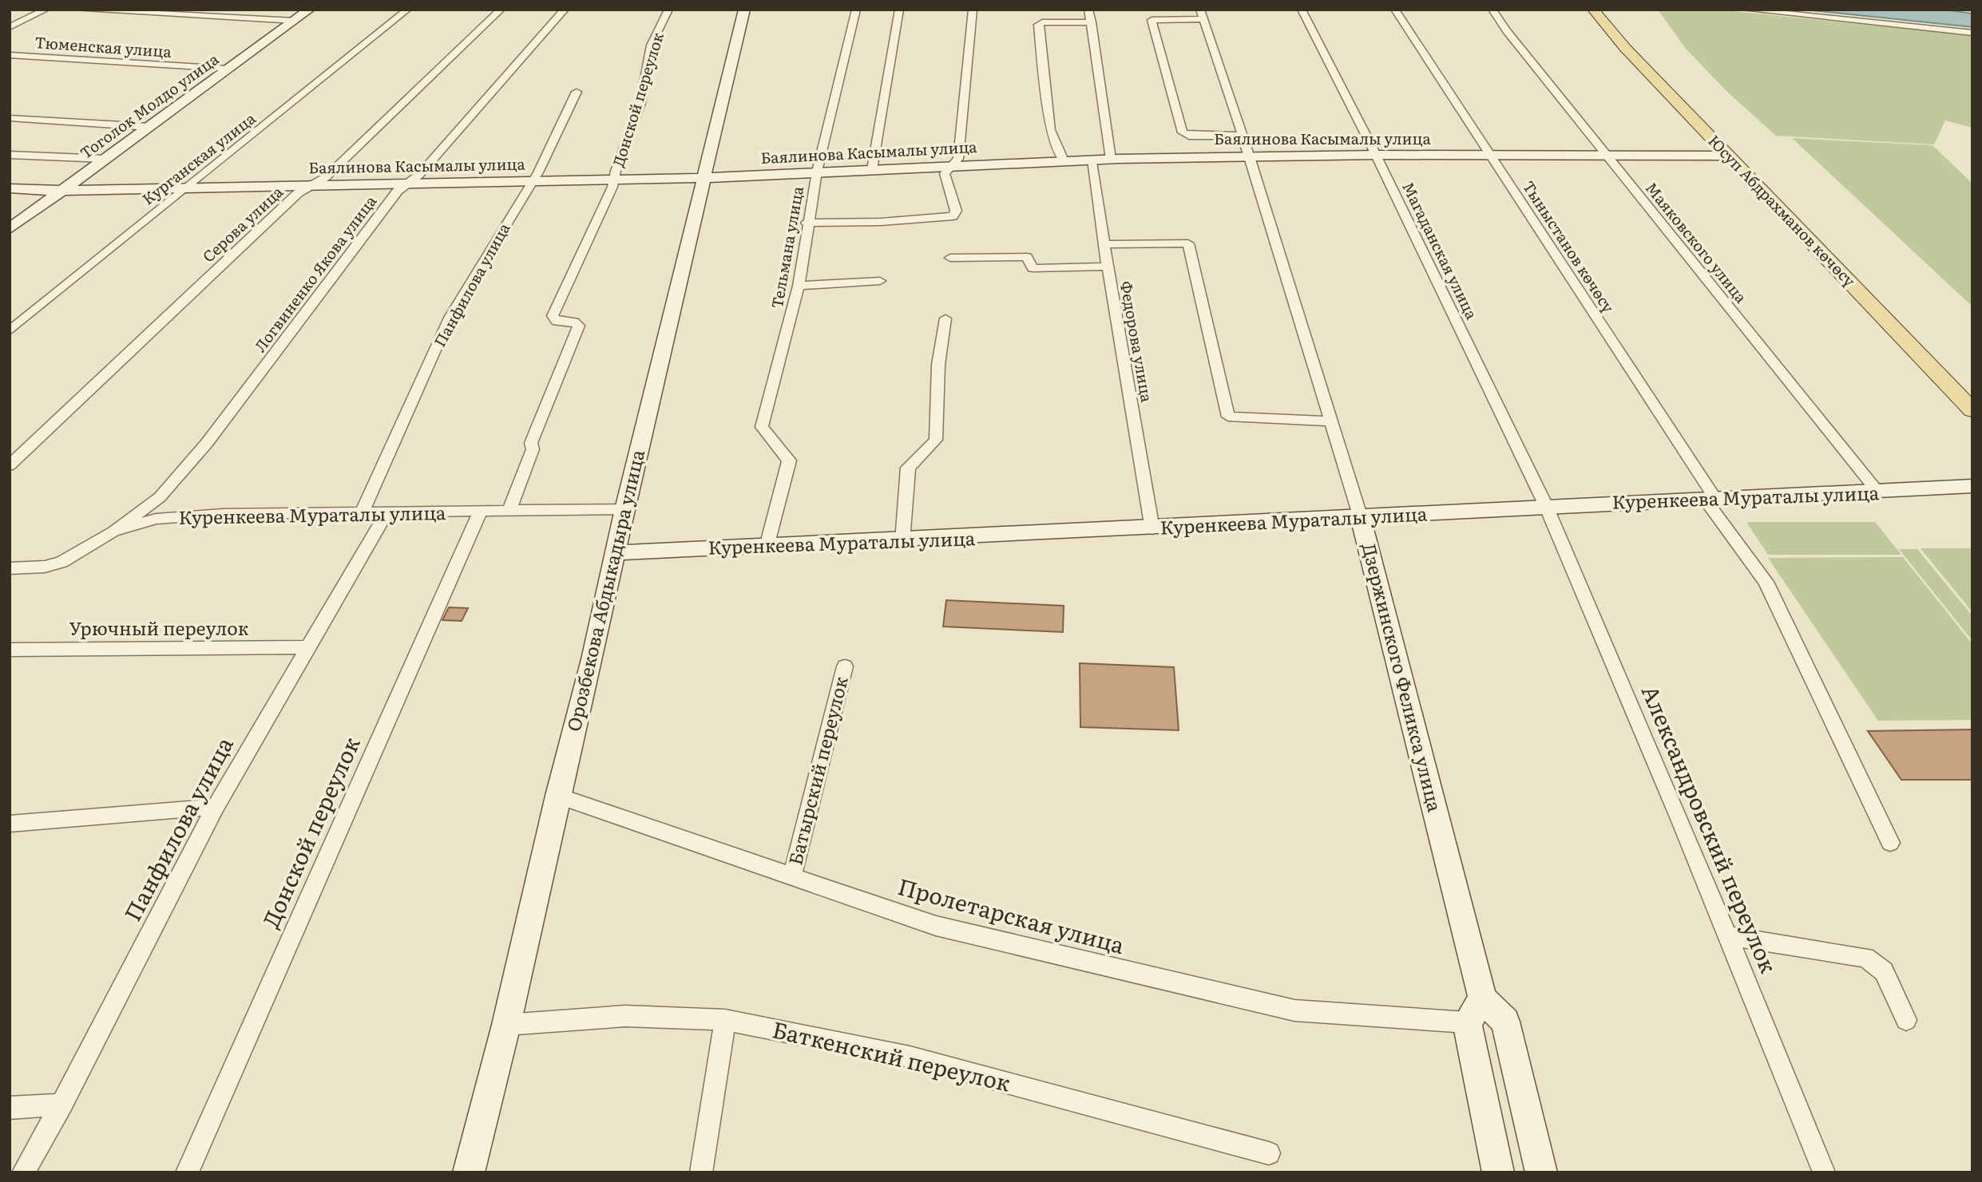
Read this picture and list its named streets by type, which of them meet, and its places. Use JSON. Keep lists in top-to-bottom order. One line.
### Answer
{"streets":{"main road":["Юсуп Абдрахманов көчөсү"],"street":["Тюменская улица","Донской переулок","Тоголок Молдо улица","Баялинова Касымалы улица","Курганская улица","Серова улица","Маяковского улица","Тыныстанов көчөсү","Тельмана улица","Магаданская улица","Логвиненко Якова улица","Панфилова улица","Федорова улица","Куренкеева Мураталы улица","Орозбекова Абдыкадыра улица","Урючный переулок","Дзержинского Феликса улица","Батырский переулок","Александровский переулок","Пролетарская улица","Баткенский переулок"]},"crossings":[["Тюменская улица","Тоголок Молдо улица"],["Донской переулок","Баялинова Касымалы улица"],["Донской переулок","Куренкеева Мураталы улица"],["Тоголок Молдо улица","Баялинова Касымалы улица"],["Баялинова Касымалы улица","Курганская улица"],["Баялинова Касымалы улица","Юсуп Абдрахманов көчөсү"],["Баялинова Касымалы улица","Серова улица"],["Баялинова Касымалы улица","Маяковского улица"],["Баялинова Касымалы улица","Тыныстанов көчөсү"],["Баялинова Касымалы улица","Тельмана улица"],["Баялинова Касымалы улица","Магаданская улица"],["Баялинова Касымалы улица","Логвиненко Якова улица"],["Баялинова Касымалы улица","Панфилова улица"],["Баялинова Касымалы улица","Федорова улица"],["Баялинова Касымалы улица","Орозбекова Абдыкадыра улица"],["Баялинова Касымалы улица","Дзержинского Феликса улица"],["Маяковского улица","Куренкеева Мураталы улица"],["Тыныстанов көчөсү","Куренкеева Мураталы улица"],["Тельмана улица","Куренкеева Мураталы улица"],["Магаданская улица","Куренкеева Мураталы улица"],["Магаданская улица","Александровский переулок"],["Логвиненко Якова улица","Куренкеева Мураталы улица"],["Панфилова улица","Куренкеева Мураталы улица"],["Панфилова улица","Урючный переулок"],["Федорова улица","Куренкеева Мураталы улица"],["Куренкеева Мураталы улица","Орозбекова Абдыкадыра улица"],["Куренкеева Мураталы улица","Дзержинского Феликса улица"],["Куренкеева Мураталы улица","Александровский переулок"],["Орозбекова Абдыкадыра улица","Пролетарская улица"],["Орозбекова Абдыкадыра улица","Баткенский переулок"],["Дзержинского Феликса улица","Пролетарская улица"],["Батырский переулок","Пролетарская улица"]]}
